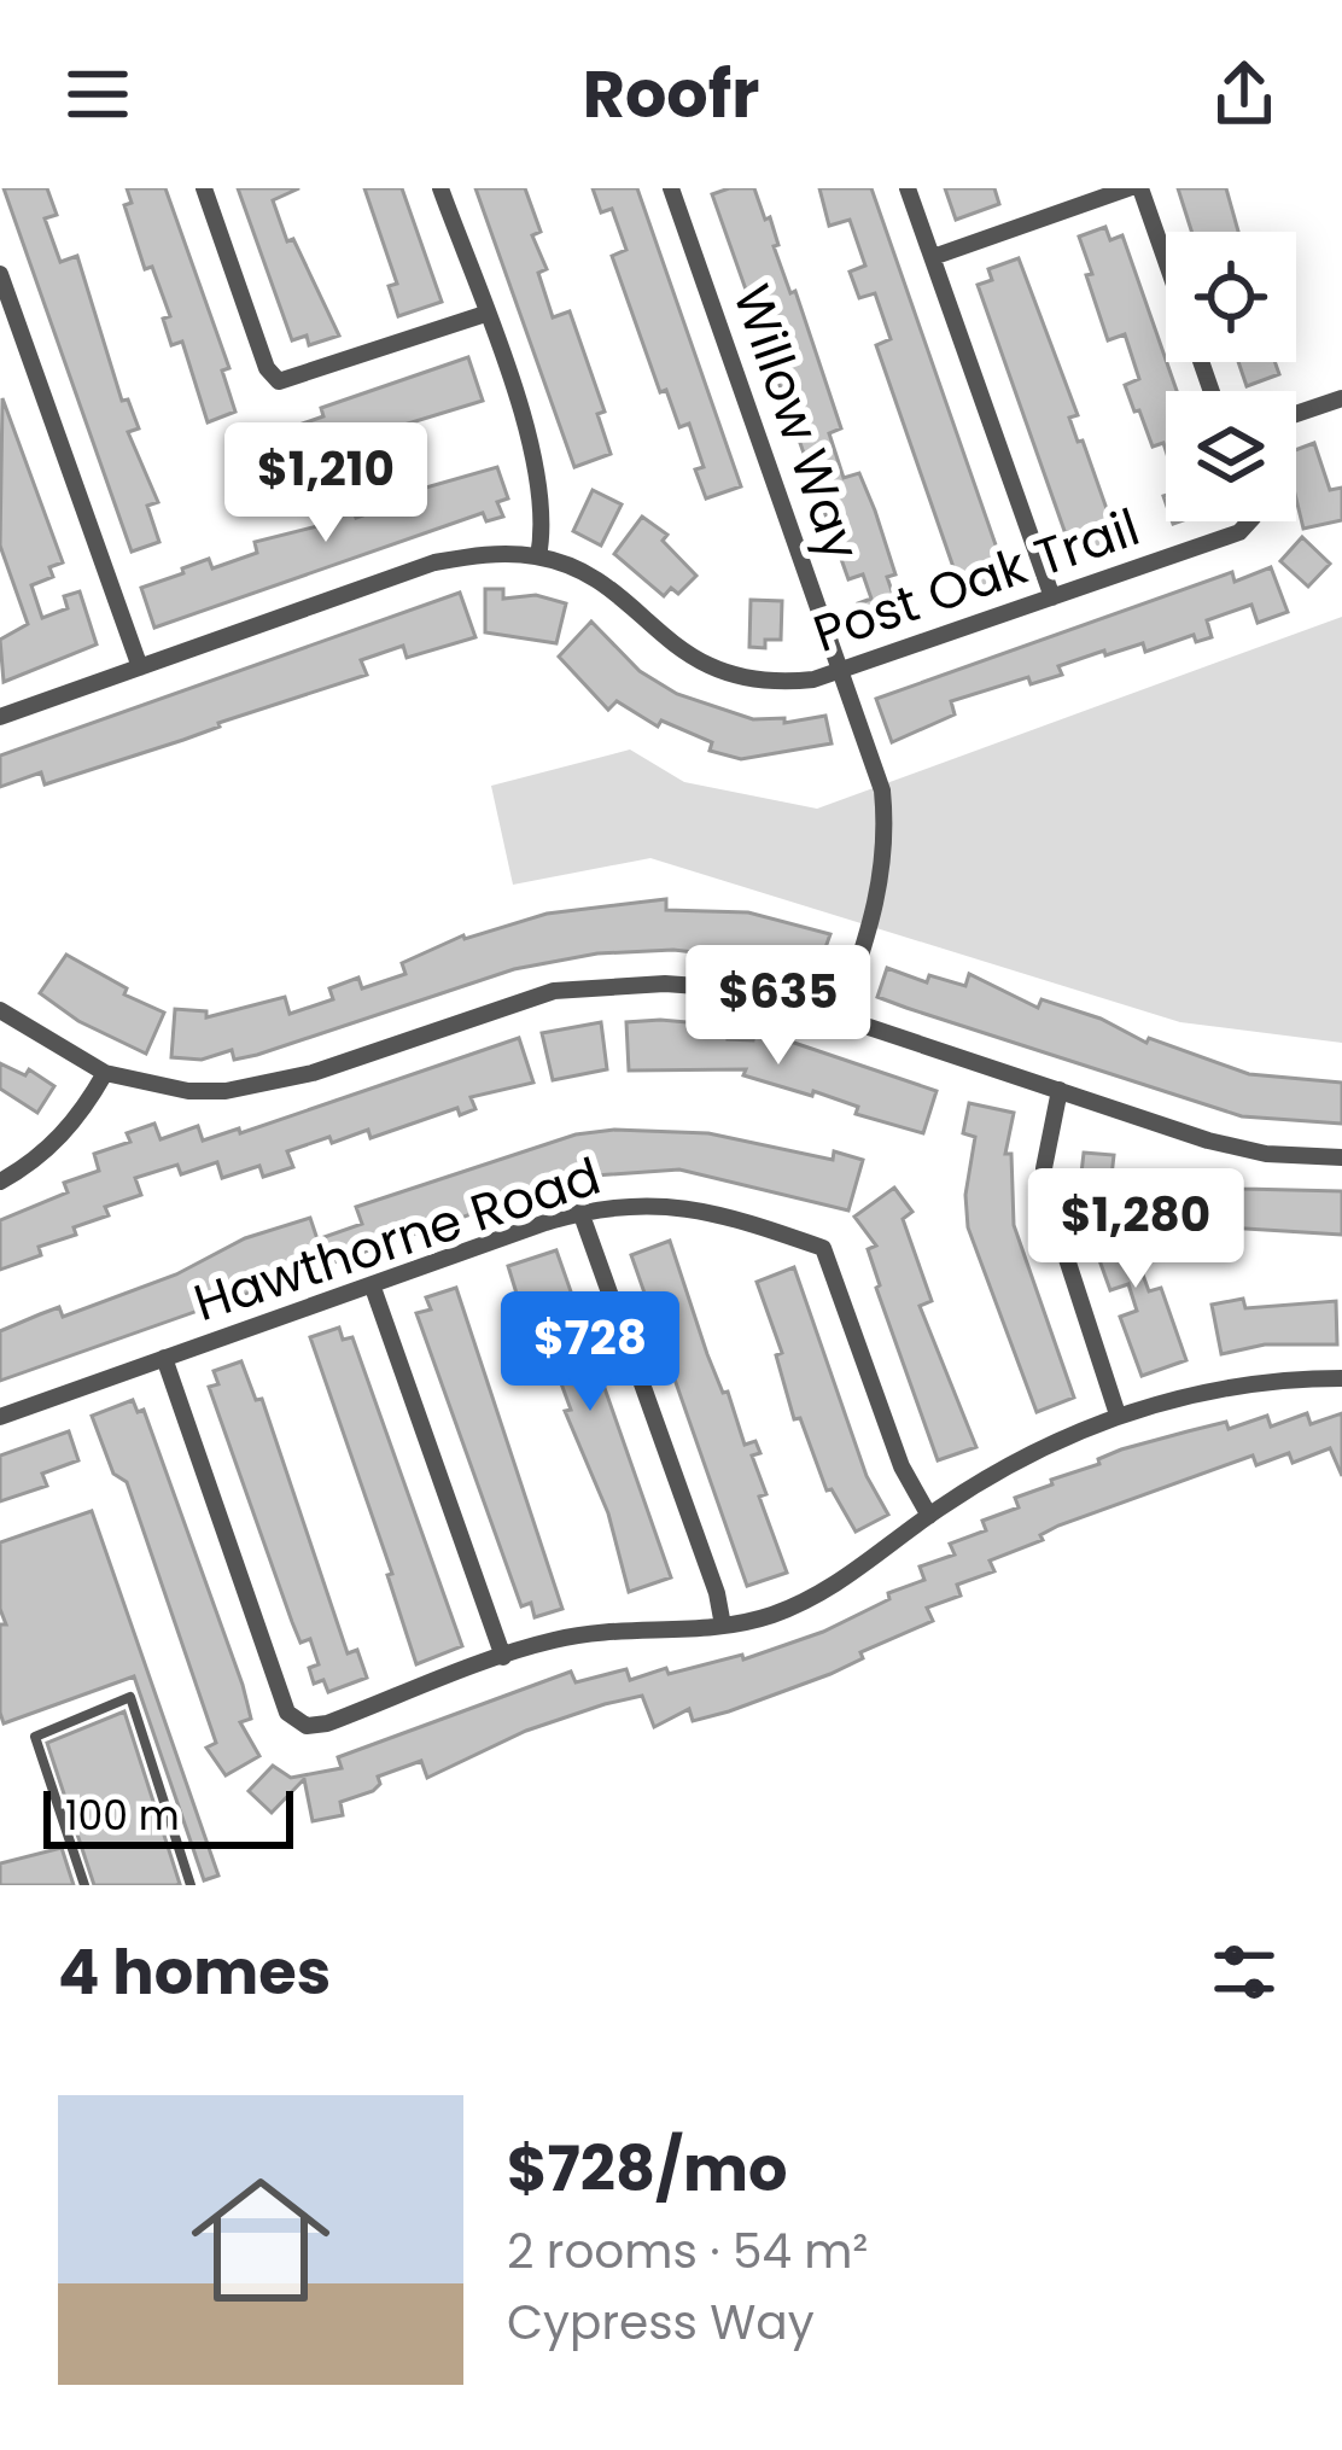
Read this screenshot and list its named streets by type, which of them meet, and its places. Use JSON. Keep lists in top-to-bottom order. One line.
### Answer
{"streets":{"street":["Willow Way","Post Oak Trail","Hawthorne Road"]},"crossings":[["Willow Way","Post Oak Trail"]],"scale_bar":"100 m","page":{"header":"Roofr","price":["$1,210","$635","$1,280","$728"],"scale":"100 m","heading":"4 homes","list":[{"name":"$728/mo","note":"2 rooms · 54 m² · Cypress Way"}]}}
